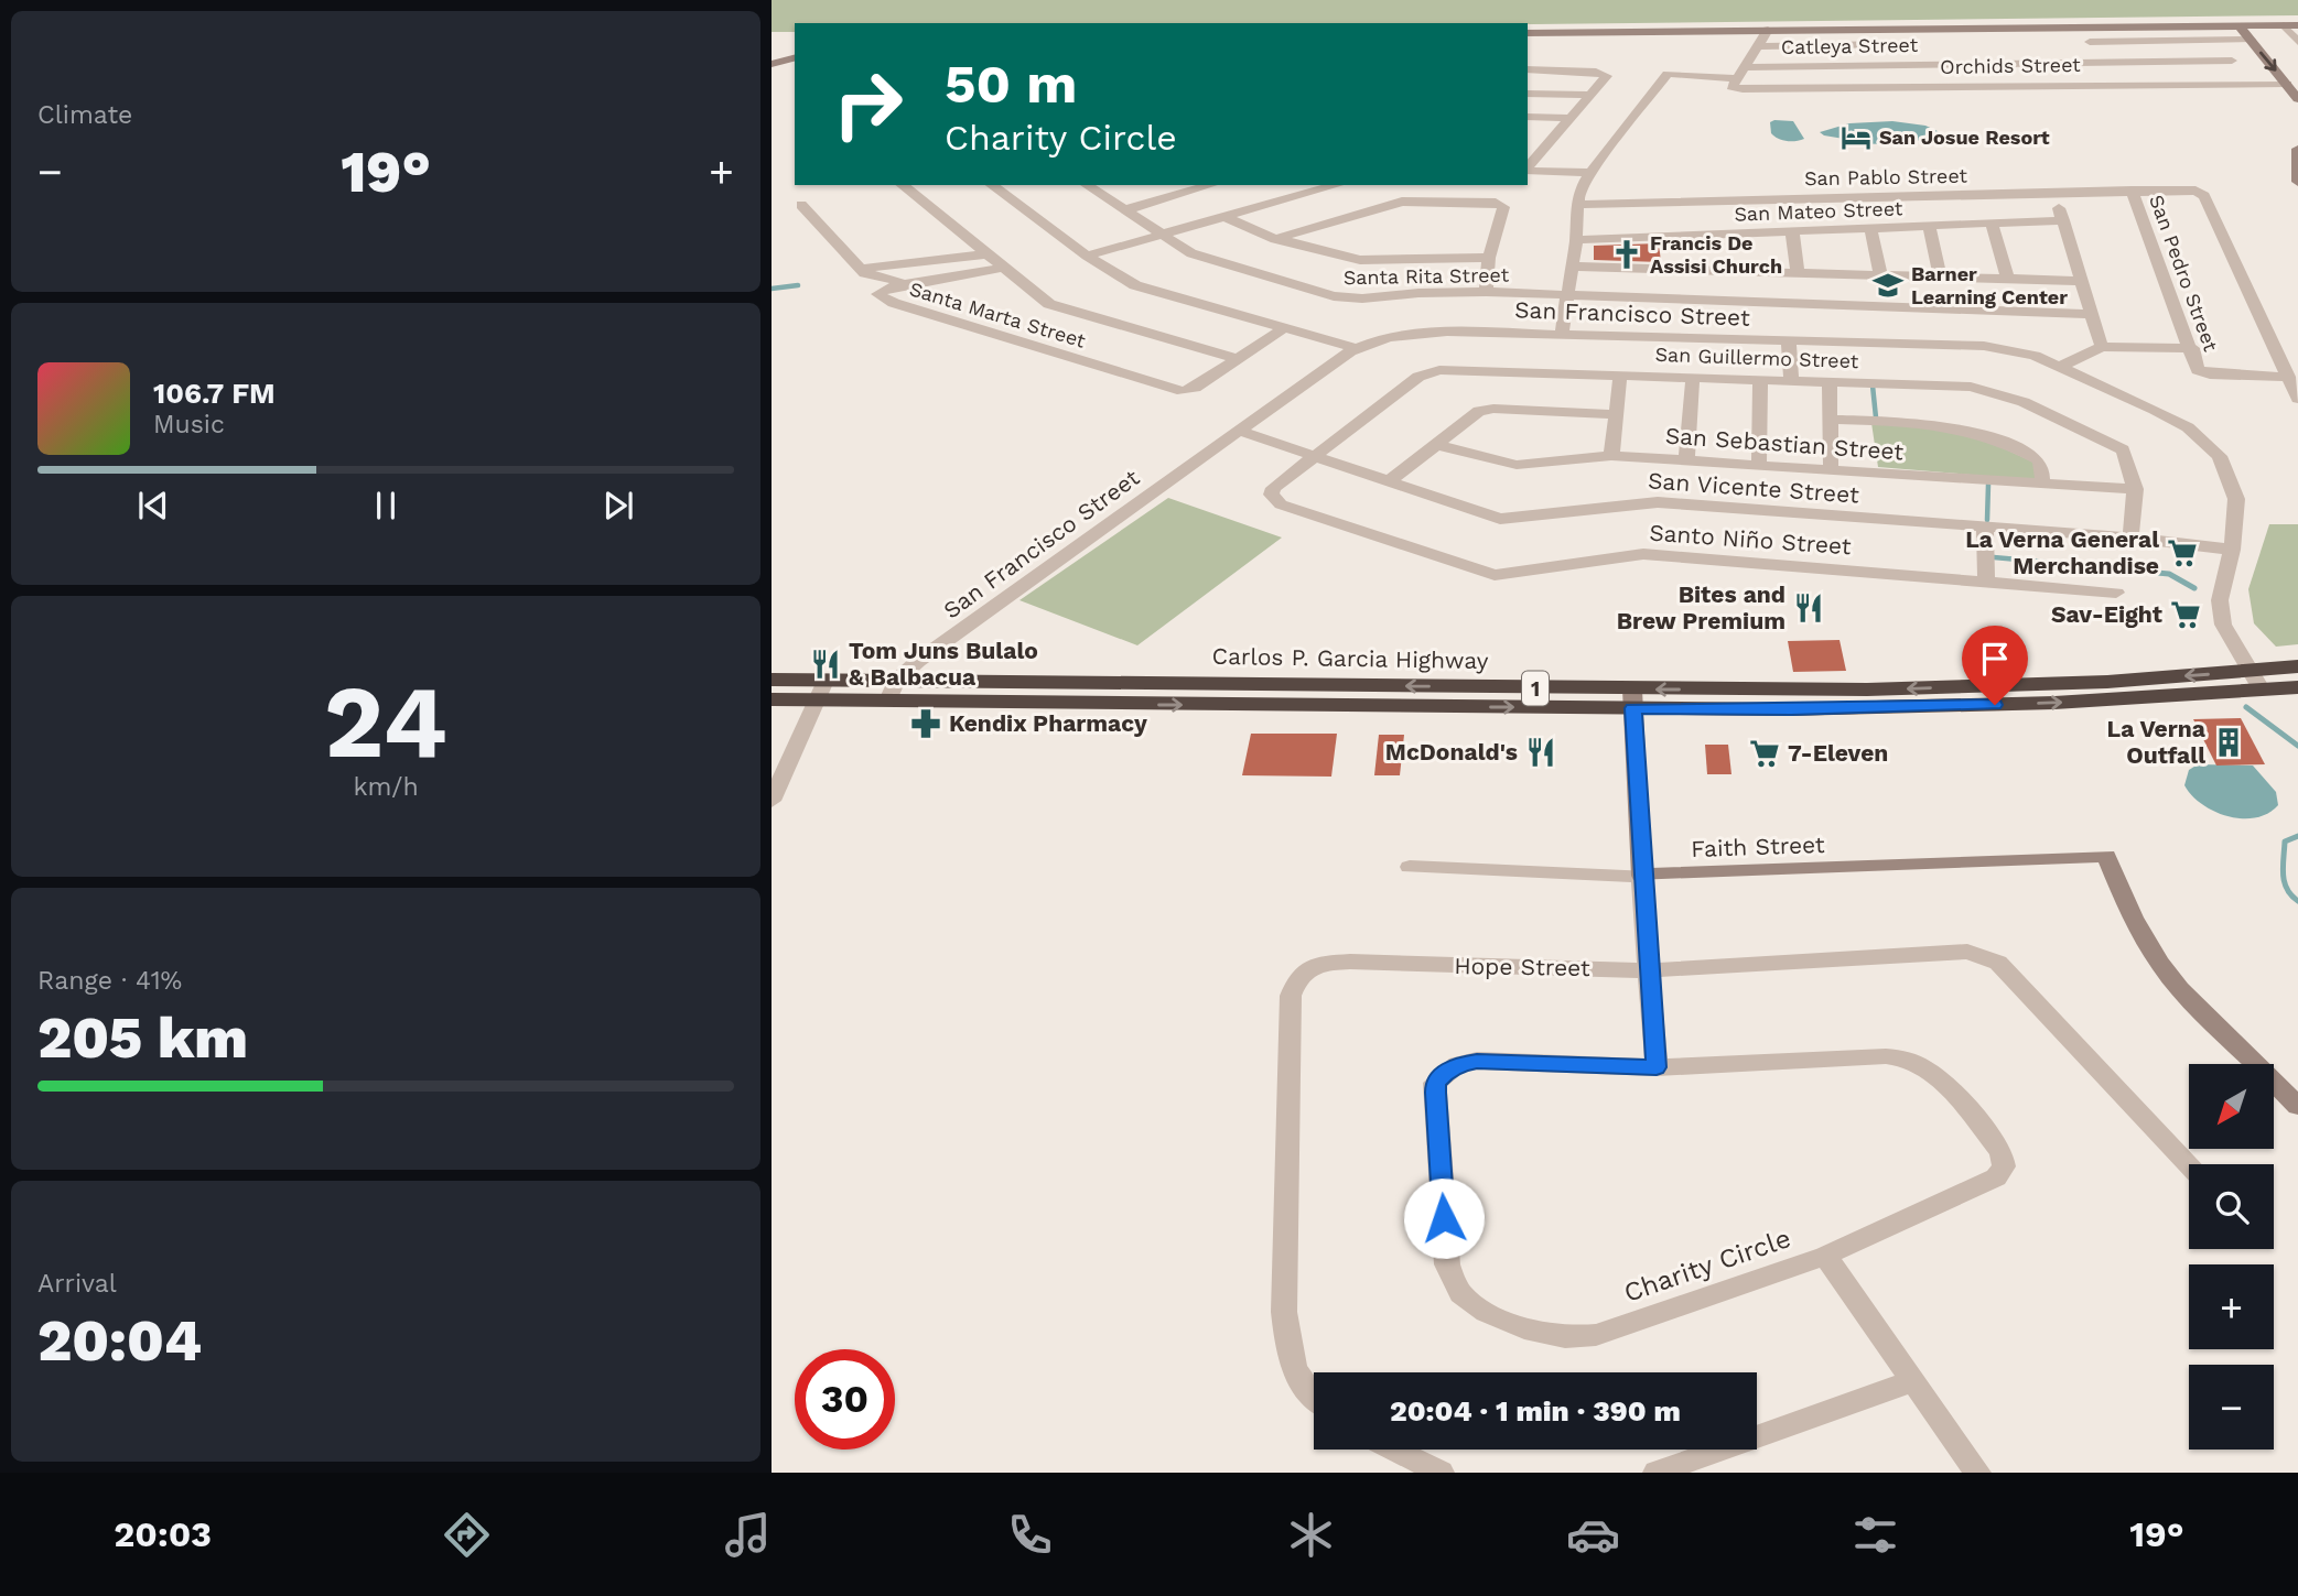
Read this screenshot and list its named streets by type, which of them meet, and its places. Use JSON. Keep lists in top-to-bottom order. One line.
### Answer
{"streets":{"highway":["Carlos P. Garcia Highway","1"],"main road":["Faith Street"],"street":["Catleya Street","Orchids Street","San Pablo Street","San Mateo Street","San Pedro Street","Santa Rita Street","San Francisco Street","Santa Marta Street","San Guillermo Street","San Sebastian Street","San Vicente Street","Santo Niño Street","Hope Street","Charity Circle"]},"crossings":[["Catleya Street","Orchids Street"],["San Pablo Street","San Pedro Street"],["San Francisco Street","San Vicente Street"],["San Francisco Street","Carlos P. Garcia Highway"],["San Guillermo Street","San Sebastian Street"],["San Guillermo Street","San Vicente Street"],["San Guillermo Street","Santo Niño Street"],["San Vicente Street","Santo Niño Street"]],"places":{"hotel":["San Josue Resort"],"church":["Francis De Assisi Church"],"school or university":["Barner Learning Center"],"supermarket":["La Verna General Merchandise","Sav-Eight","7-Eleven"],"restaurant":["Bites and Brew Premium","Tom Juns Bulalo & Balbacua","McDonald's"],"pharmacy":["Kendix Pharmacy"],"building":["La Verna Outfall"]},"north":"bottom left","page":{"tile":["Climate",["24","km/h"],["Range · 41%","205 km"],["Arrival","20:04"]],"turn":["50 m","Charity Circle"],"heat":["−","19°","+"],"song":["106.7 FM","Music"],"map_buttons":["+","−"],"limit":"30","trip":"20:04 · 1 min · 390 m","tabs":["20:03","19°"]}}
